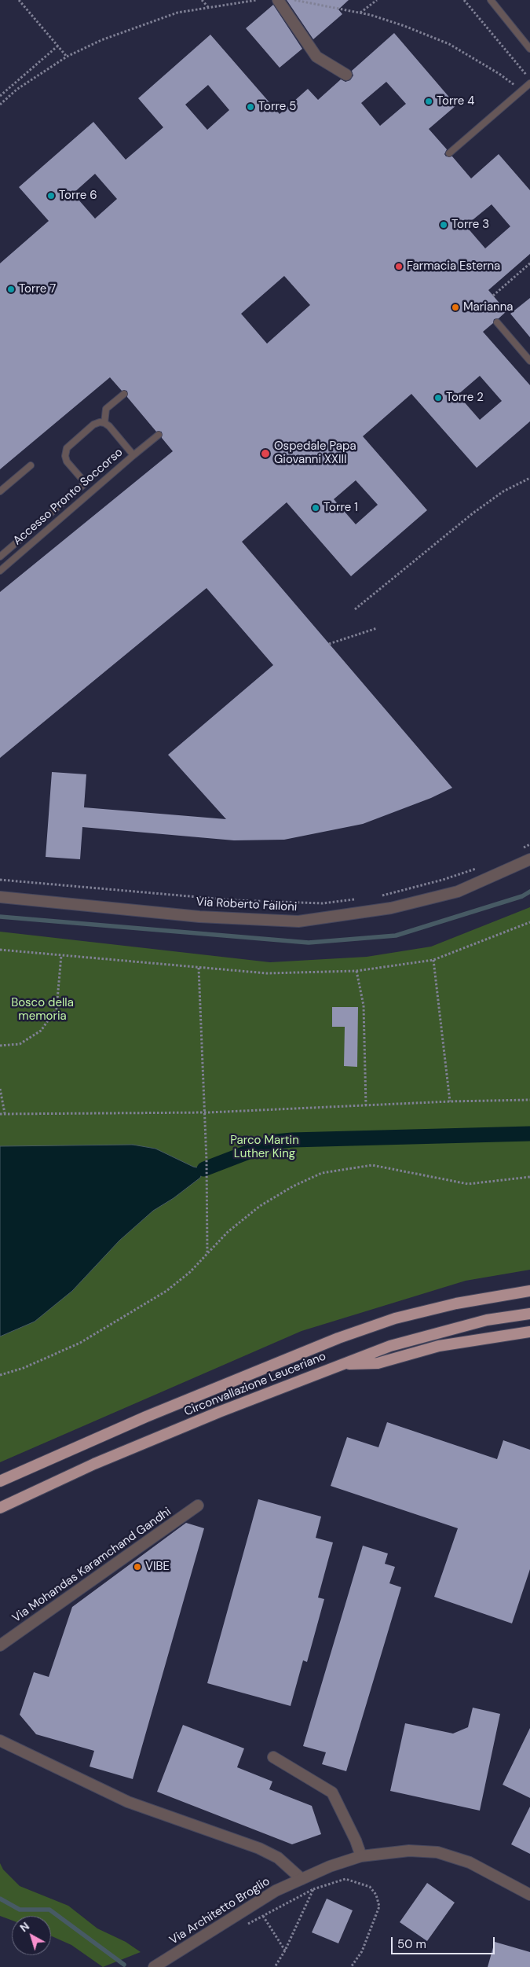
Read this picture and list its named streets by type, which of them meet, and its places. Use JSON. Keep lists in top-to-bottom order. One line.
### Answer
{"streets":{"highway":["Circonvallazione Leuceriano"],"street":["Via Roberto Failoni","Via Mohandas Karamchand Gandhi","Via Architetto Broglio"],"lane":["Accesso Pronto Soccorso"]},"parks":["Bosco della memoria","Parco Martin Luther King"],"places":["Torre 4","Torre 5","Torre 6","Torre 3","Farmacia Esterna","Torre 7","Marianna","Torre 2","Ospedale Papa Giovanni XXIII","Torre 1","VIBE"],"scale_bar":"50 m","north":"top left"}
